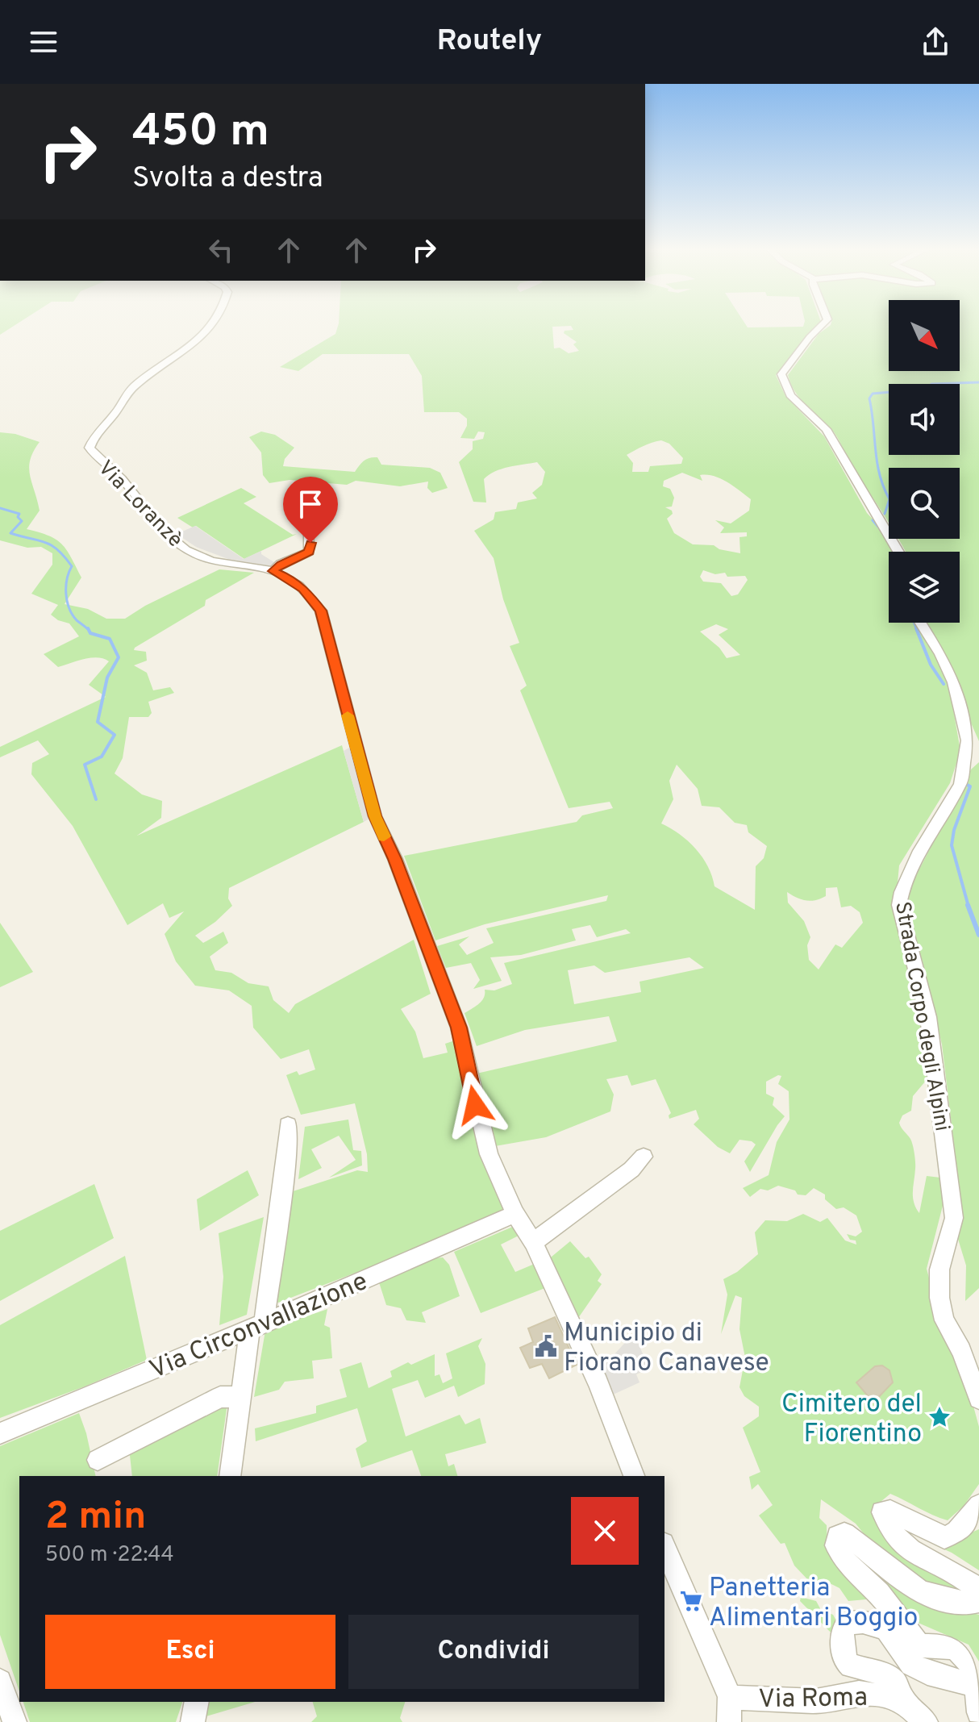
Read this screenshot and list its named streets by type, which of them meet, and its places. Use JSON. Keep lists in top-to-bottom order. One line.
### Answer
{"streets":{"street":["Via Loranzè","Strada Corpo degli Alpini","Via Circonvallazione","Via Roma"]},"crossings":[["Via Loranzè","Via Circonvallazione"]],"places":{"public building":["Municipio di Fiorano Canavese"],"place":["Cimitero del Fiorentino"],"supermarket":["Panetteria Alimentari Boggio"]},"north":"bottom right","page":{"header":"Routely","turn":["450 m","Svolta a destra"],"heading":["2 min","500 m · 22:44"],"buttons":["Esci","Condividi"]}}
